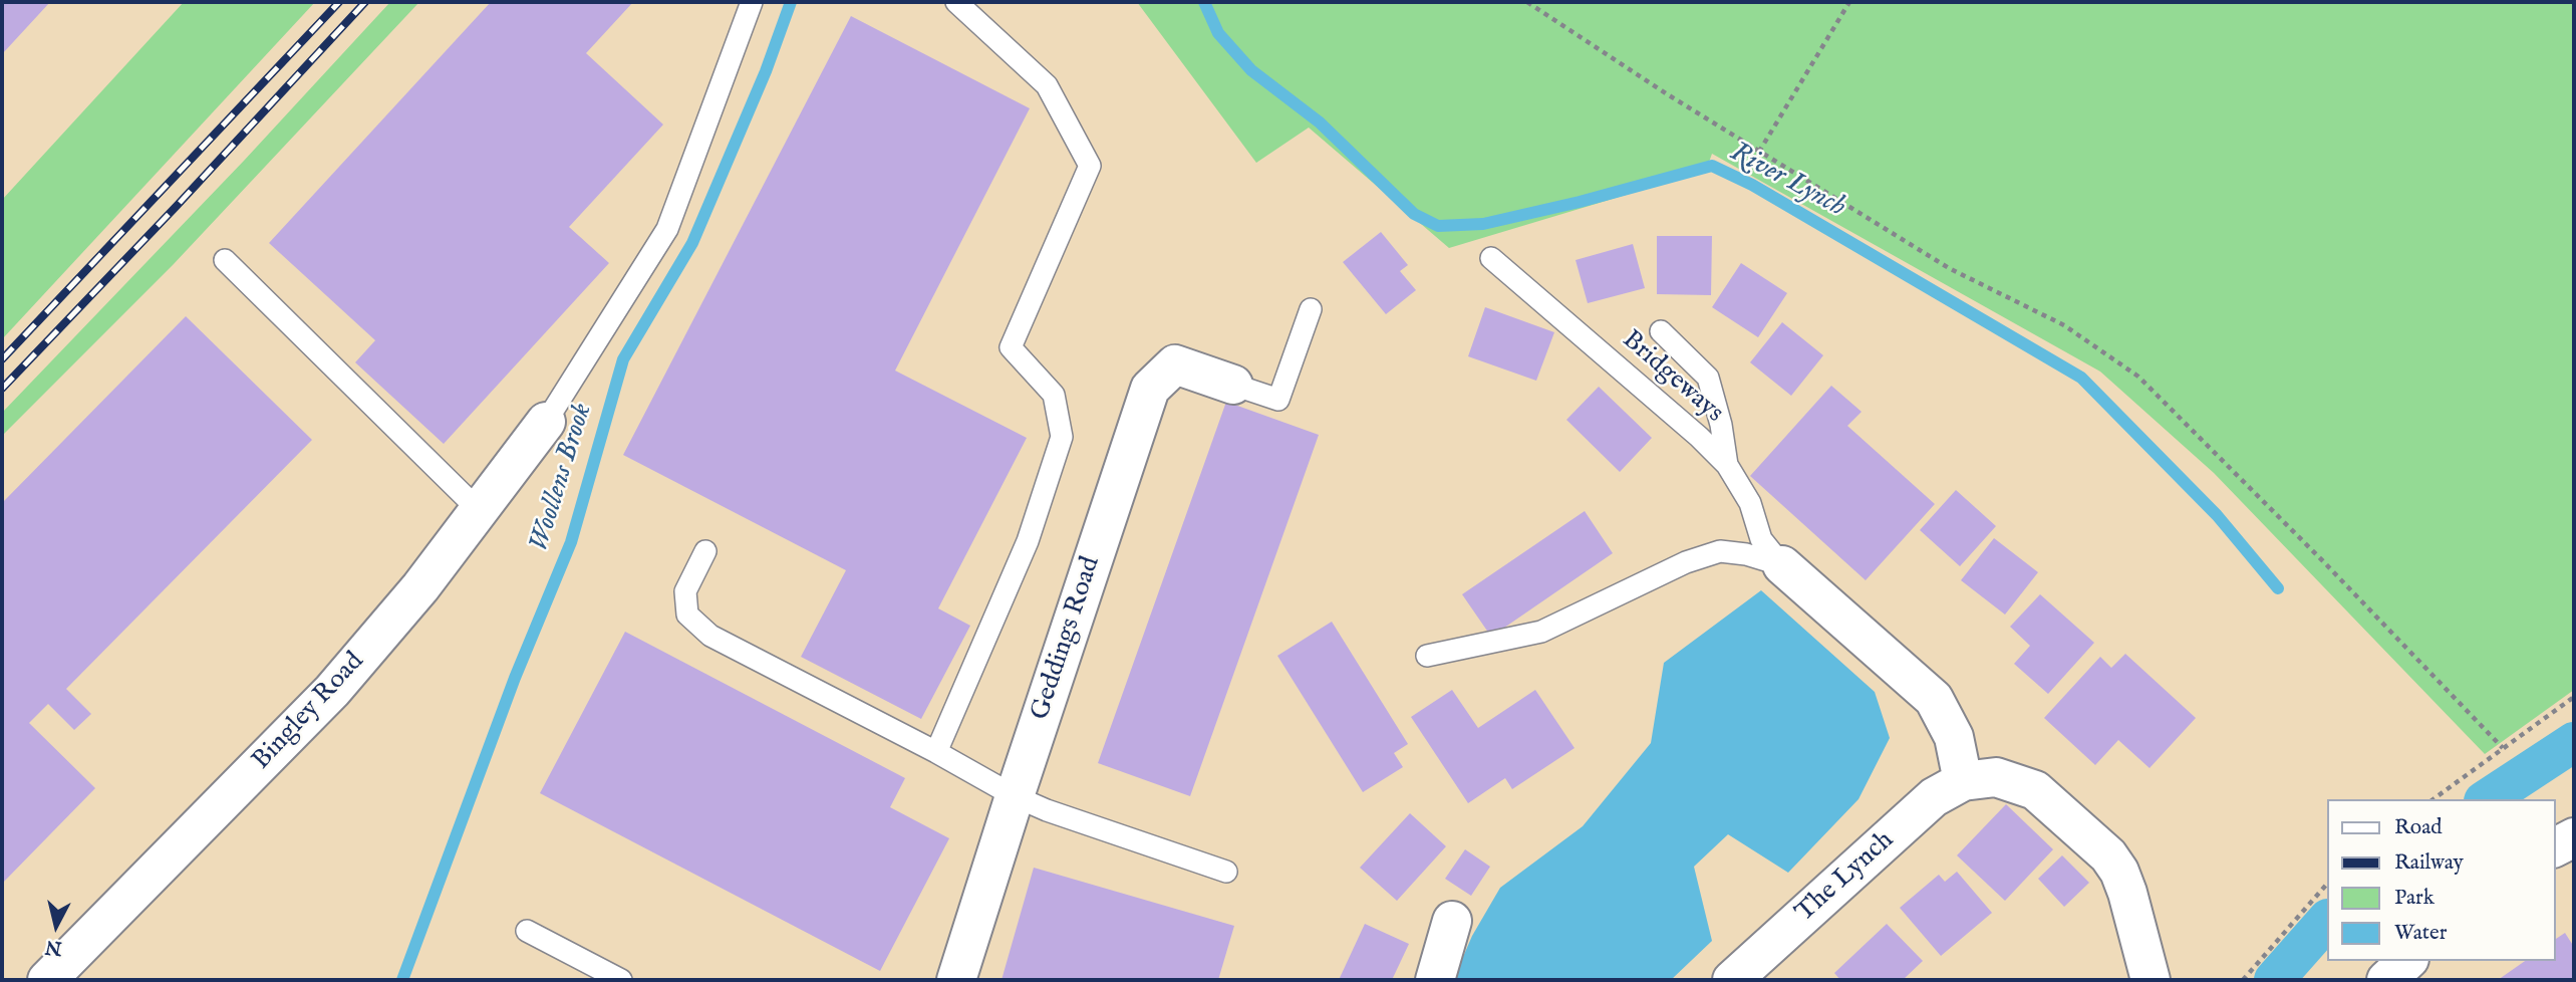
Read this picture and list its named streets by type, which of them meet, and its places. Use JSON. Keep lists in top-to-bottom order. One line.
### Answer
{"streets":{"street":["Geddings Road","Bingley Road","The Lynch"],"lane":["Bridgeways"]},"water":["River Lynch","Woollens Brook"],"legend":["Road","Railway","Park","Water"],"north":"bottom"}
